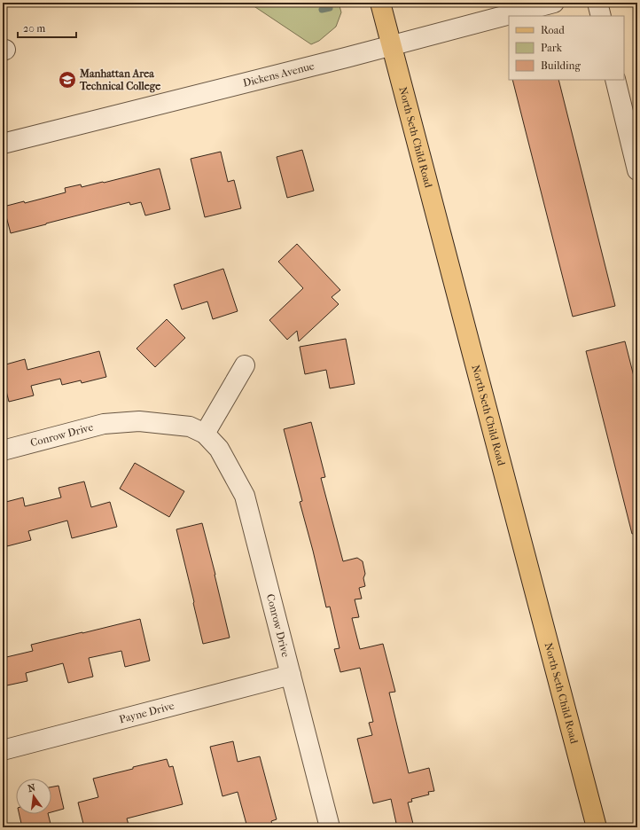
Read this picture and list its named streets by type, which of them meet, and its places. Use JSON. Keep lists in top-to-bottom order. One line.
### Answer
{"streets":{"main road":["North Seth Child Road"],"street":["Dickens Avenue","Conrow Drive","Payne Drive"]},"crossings":[["Dickens Avenue","North Seth Child Road"],["Conrow Drive","Payne Drive"]],"places":{"school or university":["Manhattan Area Technical College"]},"legend":["Road","Park","Building"],"scale_bar":"20 m","north":"top"}
